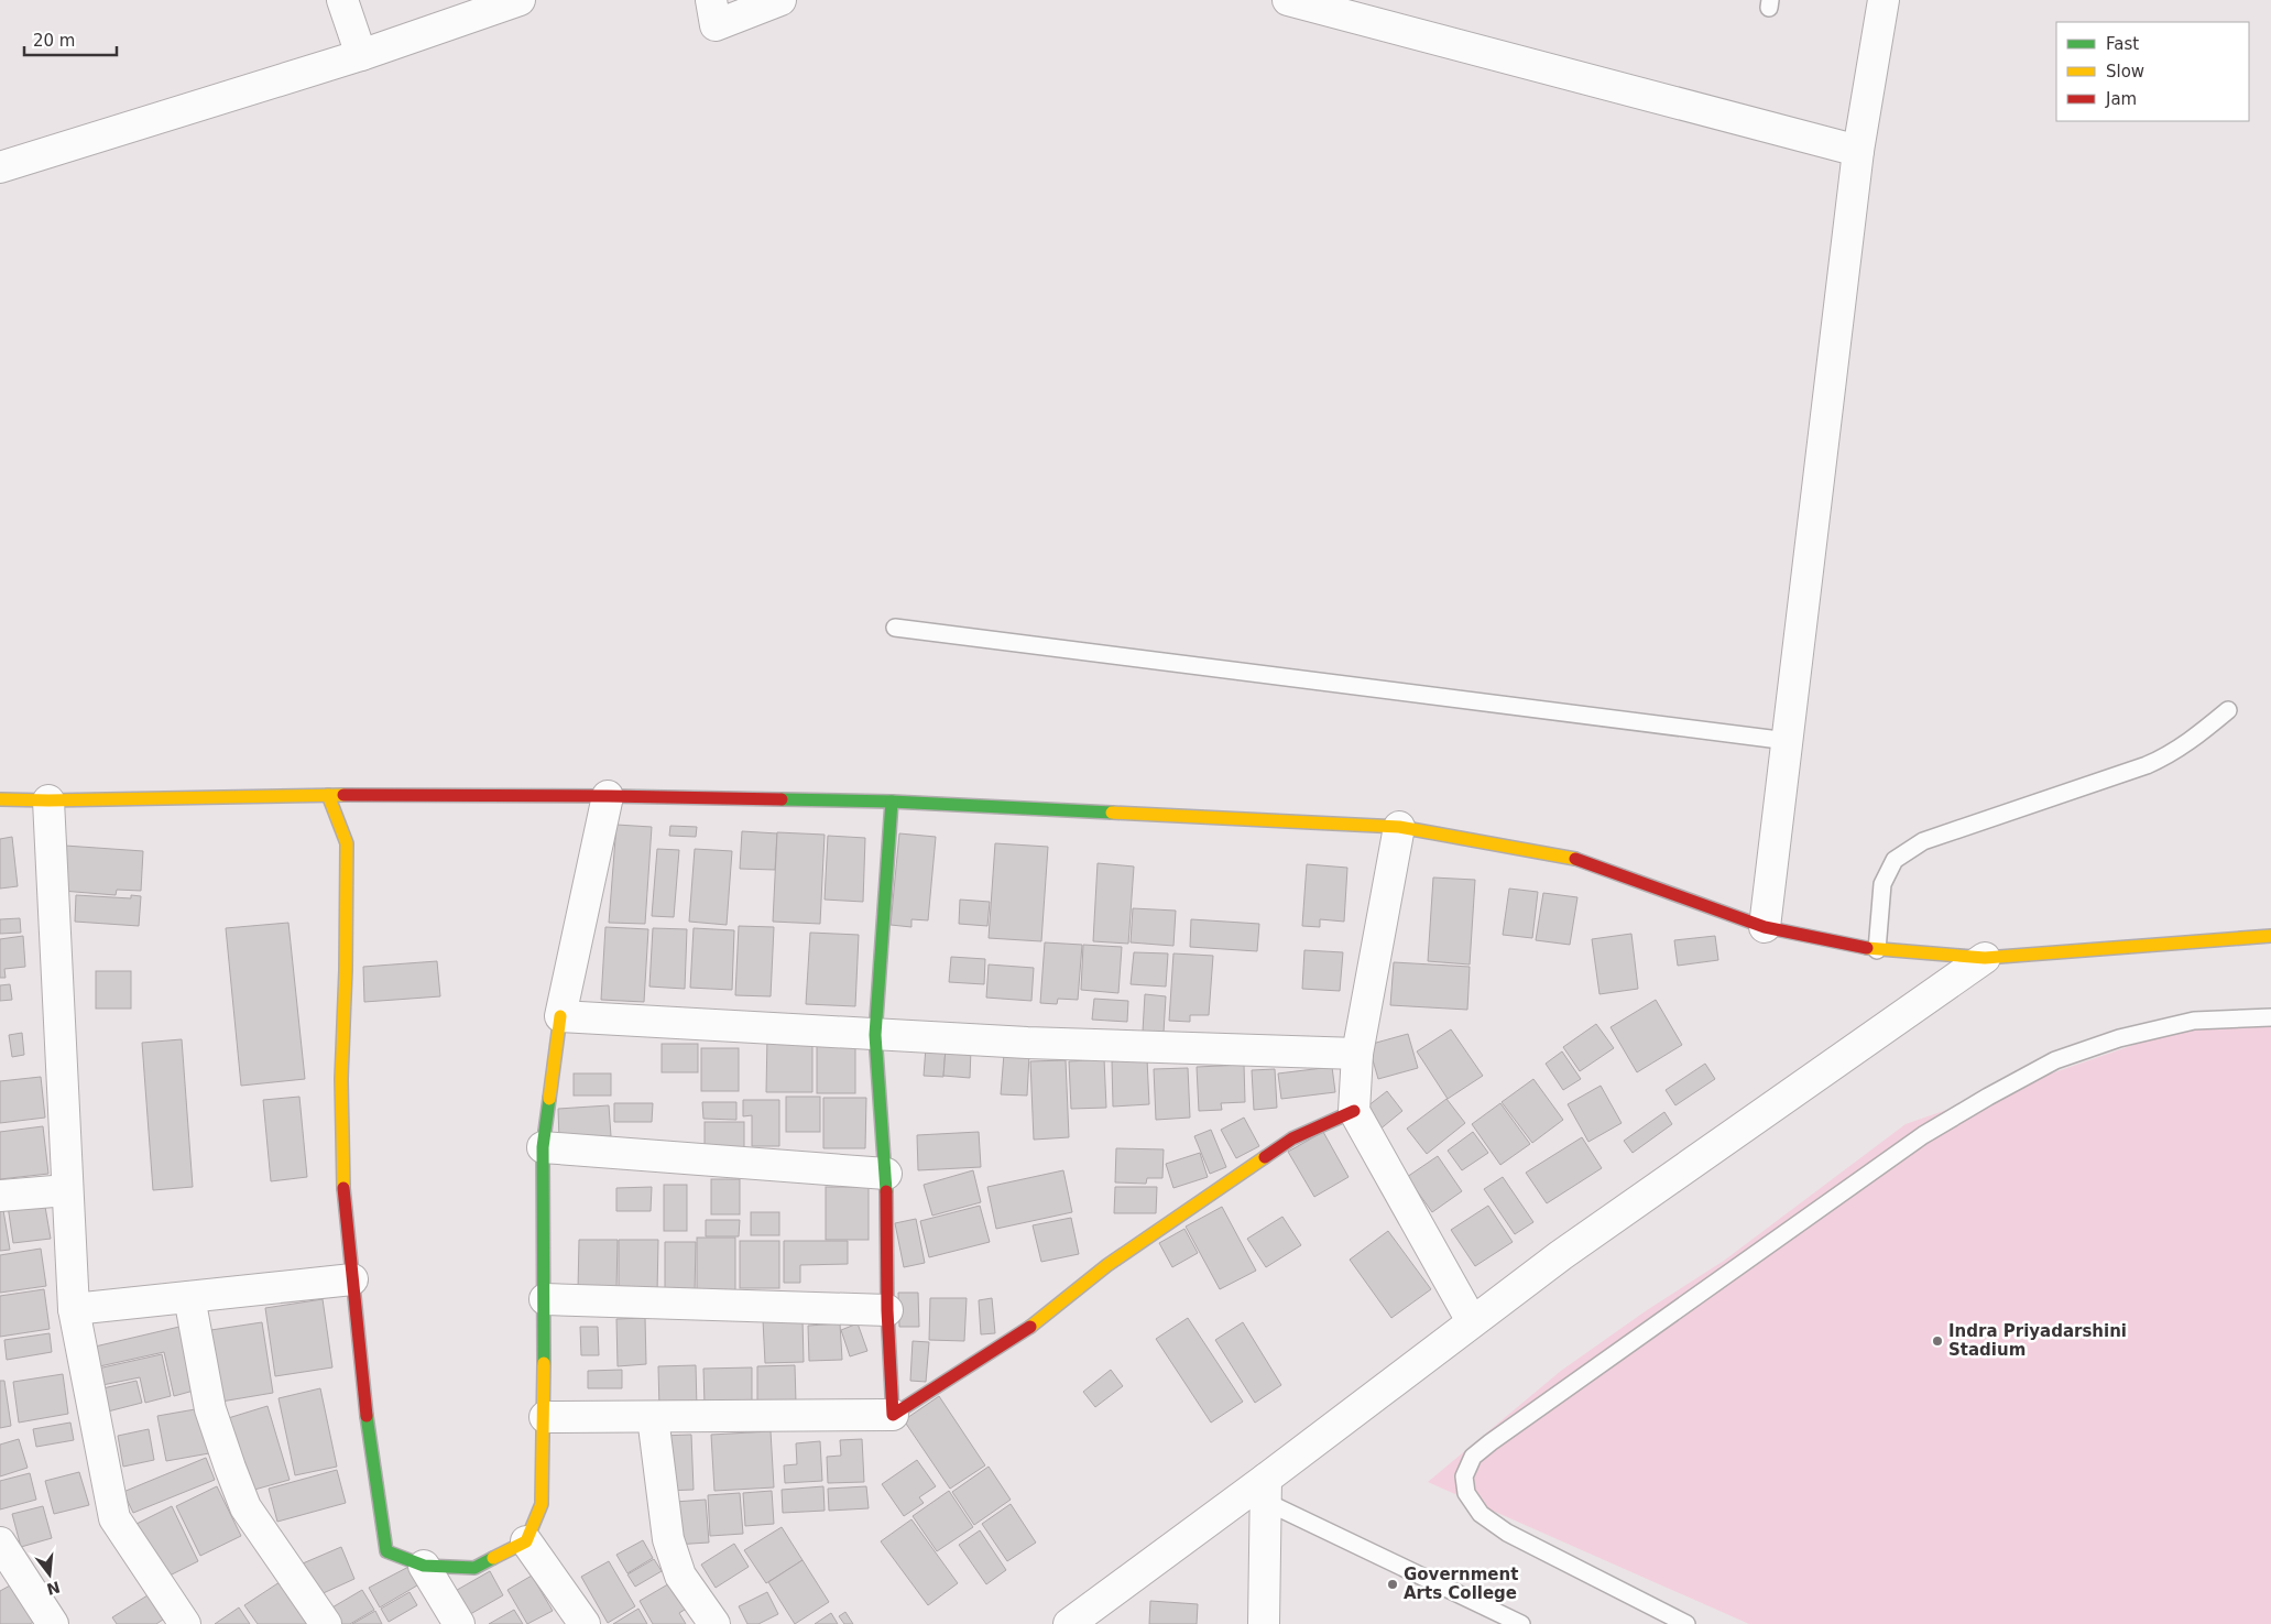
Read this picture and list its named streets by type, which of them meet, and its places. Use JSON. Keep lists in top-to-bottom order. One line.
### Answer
{"places":["Indra Priyadarshini Stadium","Government Arts College"],"legend":["Fast","Slow","Jam"],"scale_bar":"20 m","north":"bottom"}
